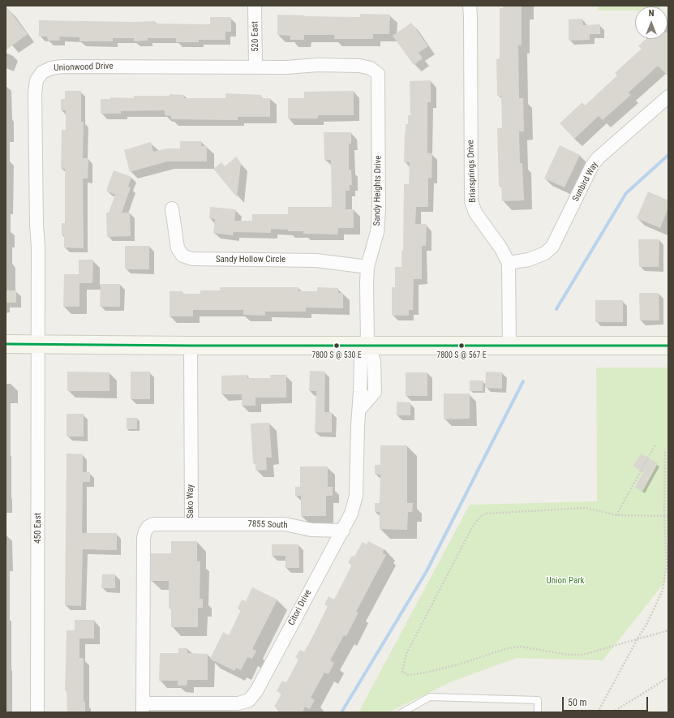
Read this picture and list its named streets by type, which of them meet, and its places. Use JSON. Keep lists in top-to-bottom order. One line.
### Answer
{"streets":{"street":["520 East","Unionwood Drive","Briarsprings Drive","Sunbird Way","Sandy Heights Drive","Sandy Hollow Circle","Sako Way","7855 South","450 East","Citori Drive"]},"crossings":[["520 East","Unionwood Drive"],["Unionwood Drive","Sandy Heights Drive"],["Unionwood Drive","450 East"],["Briarsprings Drive","Sunbird Way"],["Sandy Heights Drive","Sandy Hollow Circle"],["Sandy Heights Drive","Citori Drive"],["Sako Way","7855 South"],["Sako Way","Citori Drive"],["7855 South","Citori Drive"]],"parks":["Union Park"],"places":["7800 S @ 530 E","7800 S @ 567 E"],"scale_bar":"50 m","north":"top"}
